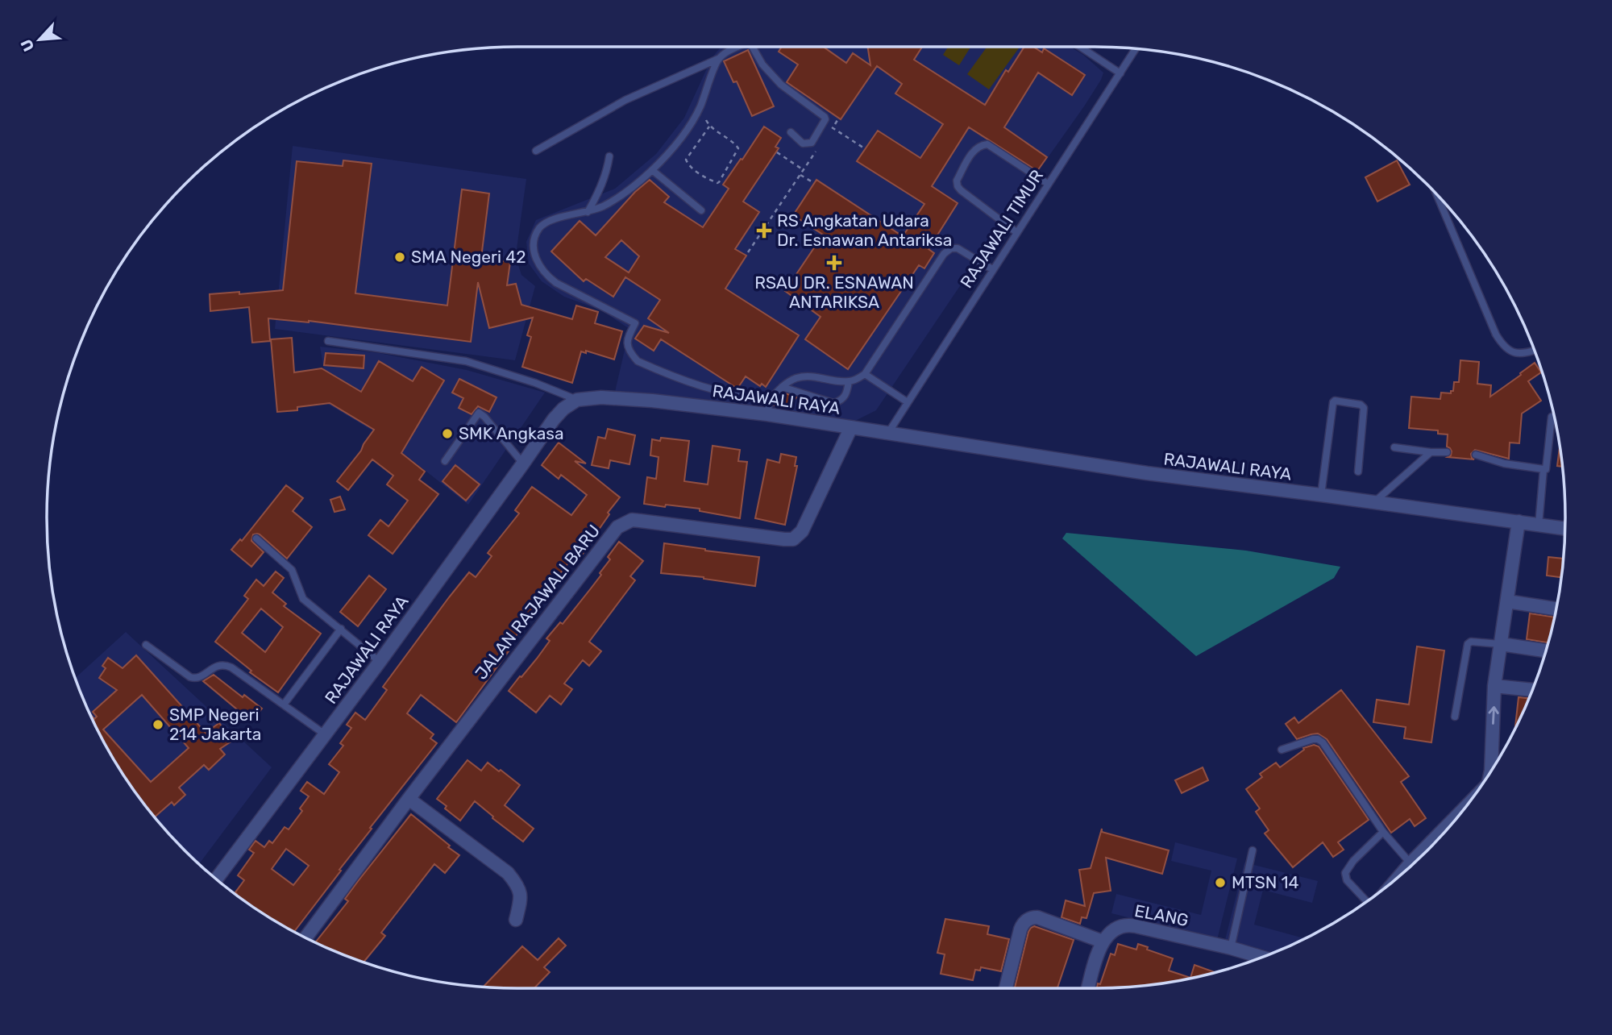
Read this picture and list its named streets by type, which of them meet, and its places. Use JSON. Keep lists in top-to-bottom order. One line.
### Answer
{"streets":{"street":["RAJAWALI RAYA","JALAN RAJAWALI BARU","ELANG"],"lane":["RAJAWALI TIMUR"]},"crossings":[["RAJAWALI TIMUR","RAJAWALI RAYA"],["RAJAWALI RAYA","JALAN RAJAWALI BARU"]],"places":{"health":["RS Angkatan Udara Dr. Esnawan Antariksa","RSAU DR. ESNAWAN ANTARIKSA"],"other":["SMA Negeri 42","SMK Angkasa","SMP Negeri 214 Jakarta","MTSN 14"]},"north":"bottom left"}
